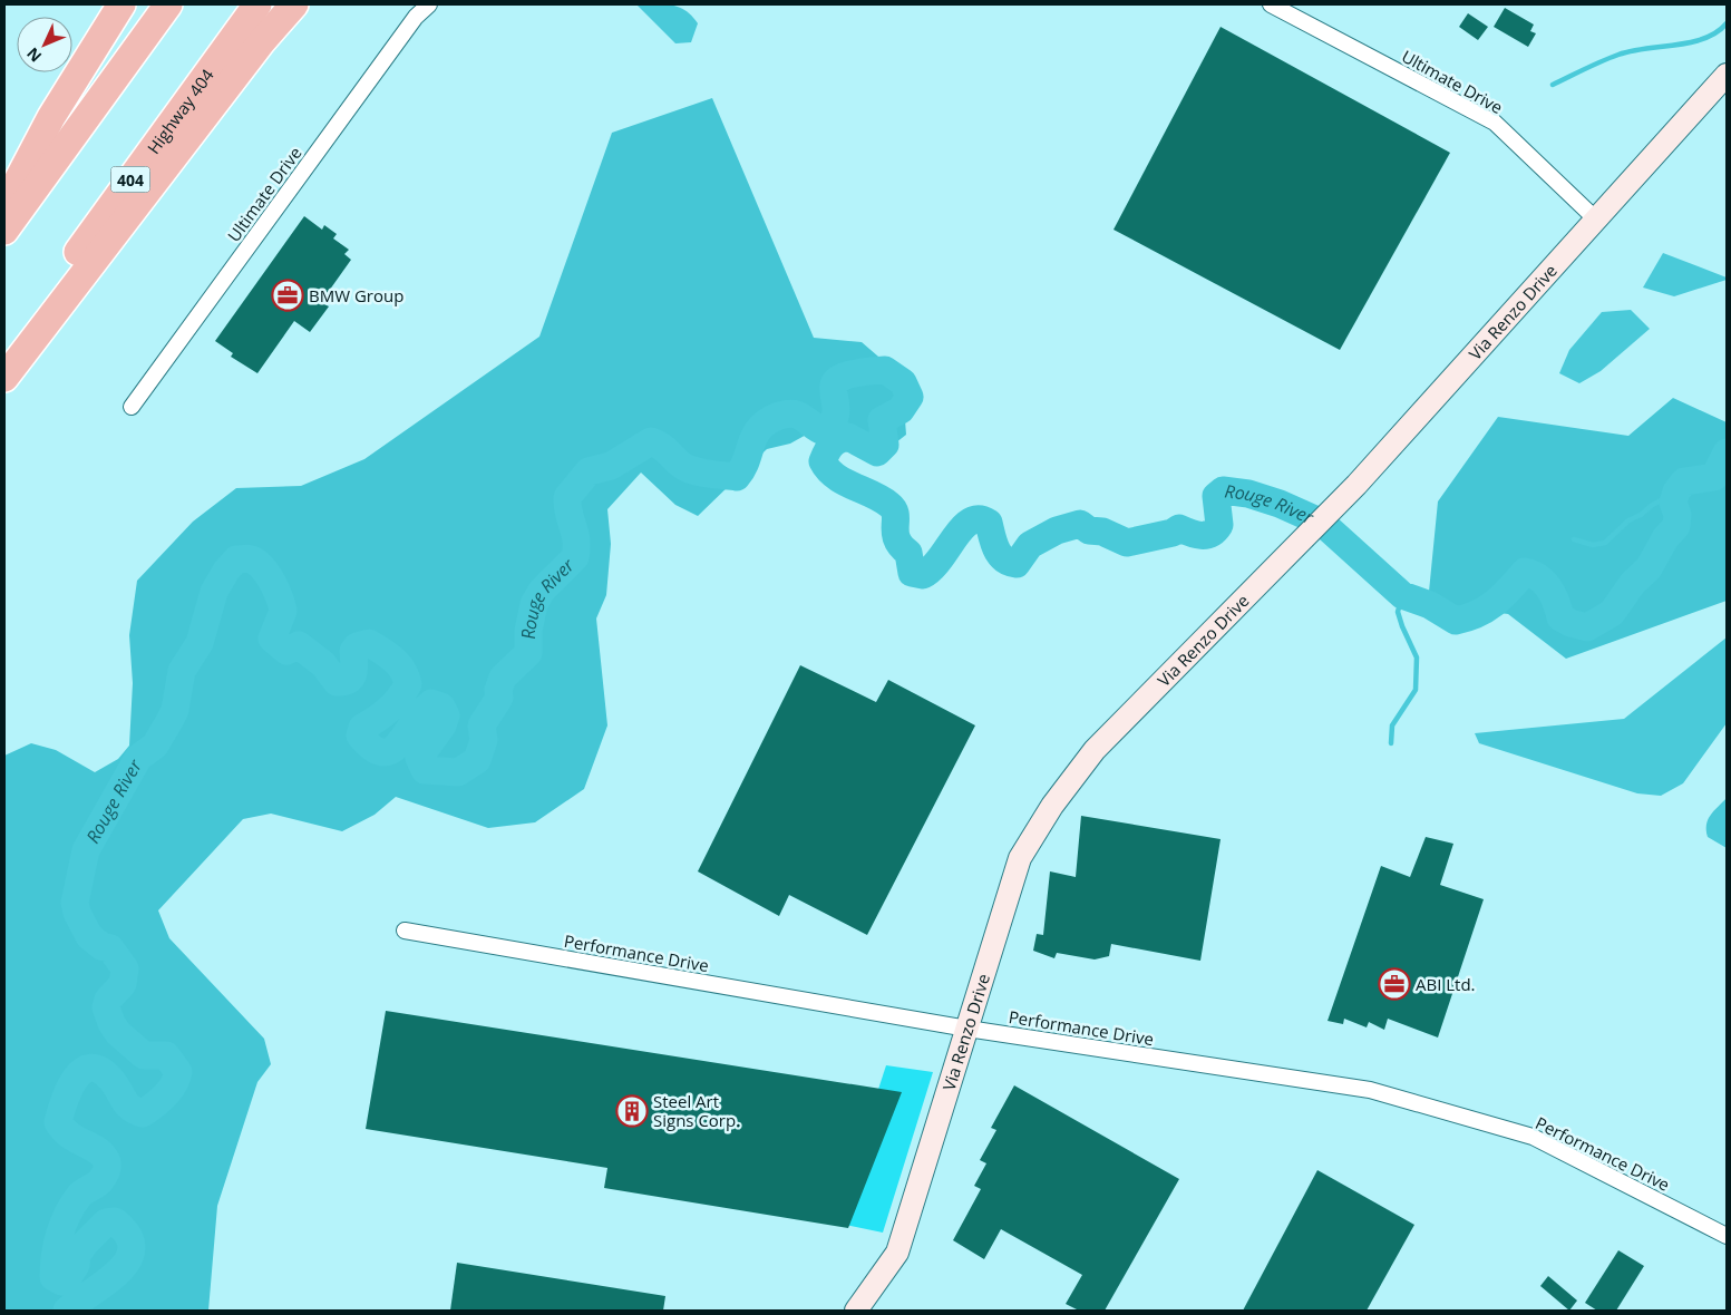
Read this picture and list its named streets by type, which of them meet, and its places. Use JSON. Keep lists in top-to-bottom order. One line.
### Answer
{"streets":{"highway":["Highway 404","404"],"street":["Ultimate Drive","Via Renzo Drive","Performance Drive"]},"crossings":[["Ultimate Drive","Via Renzo Drive"],["Via Renzo Drive","Performance Drive"]],"water":["Rouge River"],"places":{"office":["BMW Group","ABI Ltd."],"building":["Steel Art Signs Corp."]},"north":"bottom left"}
